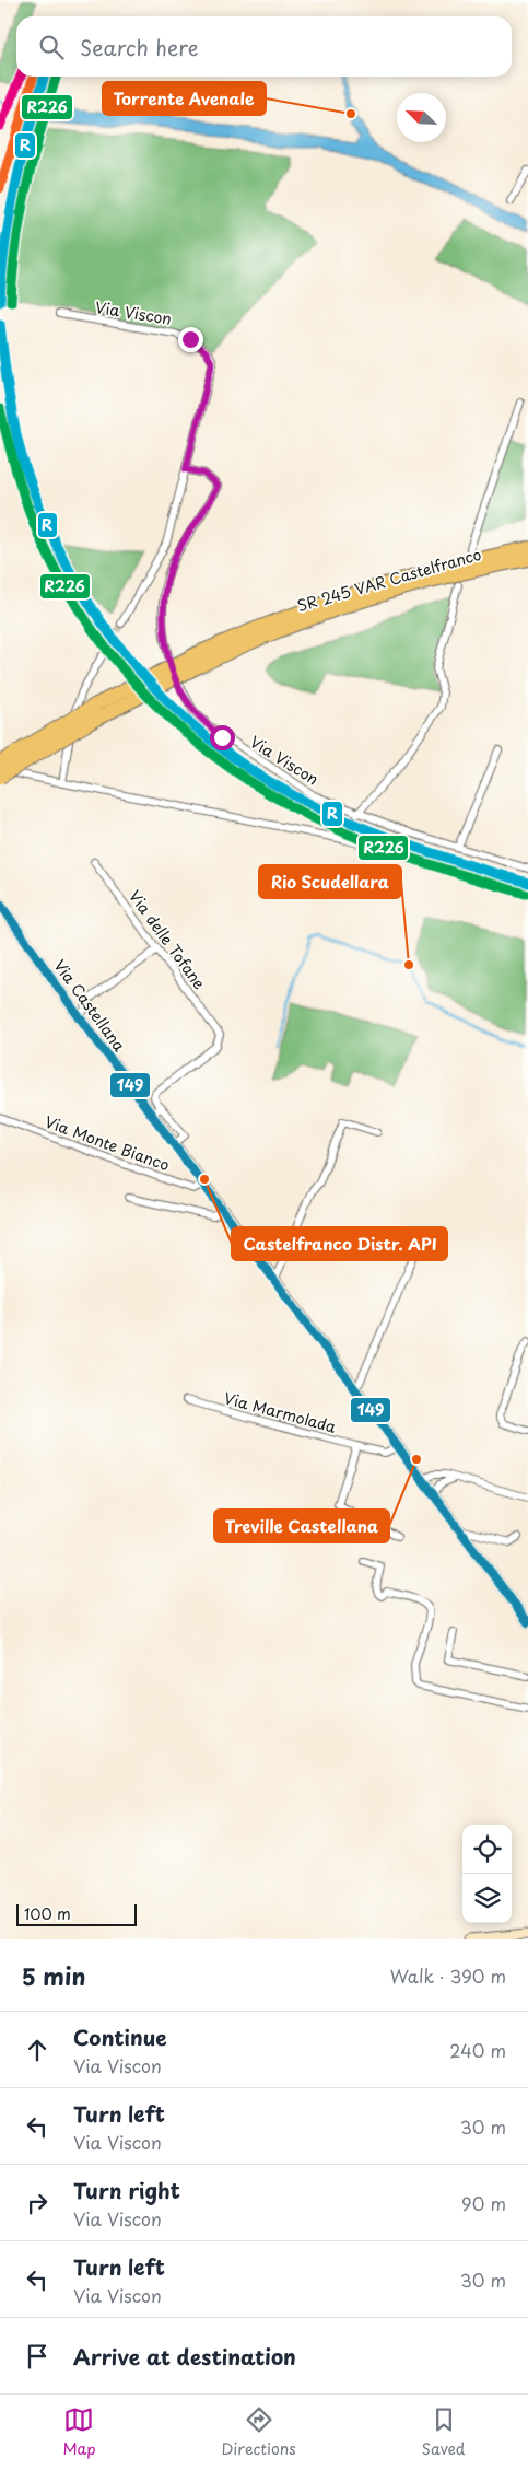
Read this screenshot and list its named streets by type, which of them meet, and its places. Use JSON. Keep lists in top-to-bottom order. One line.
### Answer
{"streets":{"highway":["SR 245 VAR Castelfranco"],"street":["Via Viscon","Via delle Tofane","Via Castellana","Via Monte Bianco","Via Marmolada"]},"crossings":[["Via Castellana","Via Monte Bianco"],["Via Castellana","Via Marmolada"]],"places":["Torrente Avenale","Rio Scudellara","Castelfranco Distr. API","Treville Castellana"],"lines":["transit line R","transit line R226","transit line 149"],"scale_bar":"100 m","north":"top left","page":{"search":"Search here","scale":"100 m","heading":["5 min","Walk · 390 m"],"list":[["Continue","Via Viscon","240 m"],["Turn left","Via Viscon","30 m"],["Turn right","Via Viscon","90 m"],["Turn left","Via Viscon","30 m"],"Arrive at destination"],"nav":["Map","Directions","Saved"]}}
